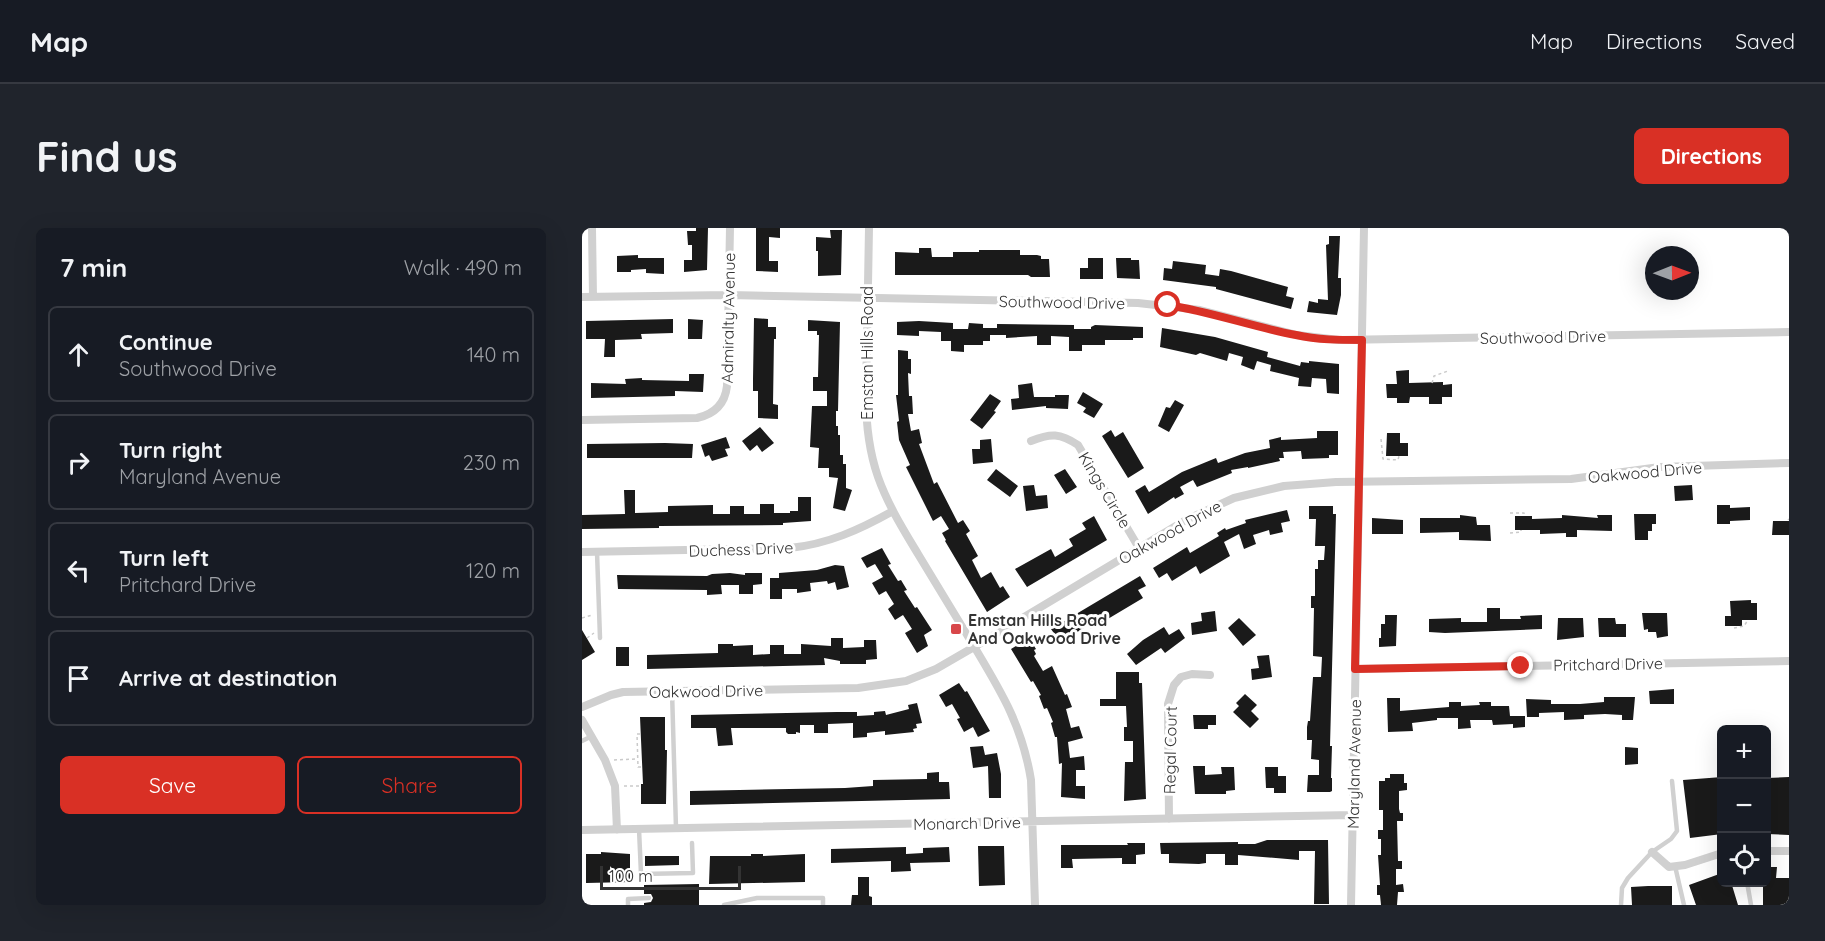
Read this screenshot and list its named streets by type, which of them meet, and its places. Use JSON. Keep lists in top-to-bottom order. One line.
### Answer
{"streets":{"street":["Southwood Drive","Admiralty Avenue","Emstan Hills Road","Oakwood Drive","Kings Circle","Duchess Drive","Pritchard Drive","Regal Court","Maryland Avenue","Monarch Drive"]},"crossings":[["Southwood Drive","Admiralty Avenue"],["Southwood Drive","Emstan Hills Road"],["Southwood Drive","Maryland Avenue"],["Emstan Hills Road","Oakwood Drive"],["Emstan Hills Road","Duchess Drive"],["Emstan Hills Road","Monarch Drive"],["Oakwood Drive","Kings Circle"],["Oakwood Drive","Maryland Avenue"],["Pritchard Drive","Maryland Avenue"],["Regal Court","Monarch Drive"],["Maryland Avenue","Monarch Drive"]],"places":{"transit":["Emstan Hills Road And Oakwood Drive"]},"scale_bar":"100 m","north":"right","page":{"header":"Map","nav":["Map","Directions","Saved"],"buttons":["Directions",["Save","Share"]],"title":"Find us","heading":["7 min","Walk · 490 m"],"list":[["Continue","Southwood Drive","140 m"],["Turn right","Maryland Avenue","230 m"],["Turn left","Pritchard Drive","120 m"],"Arrive at destination"],"map_buttons":["+","−"],"scale":"100 m"}}
